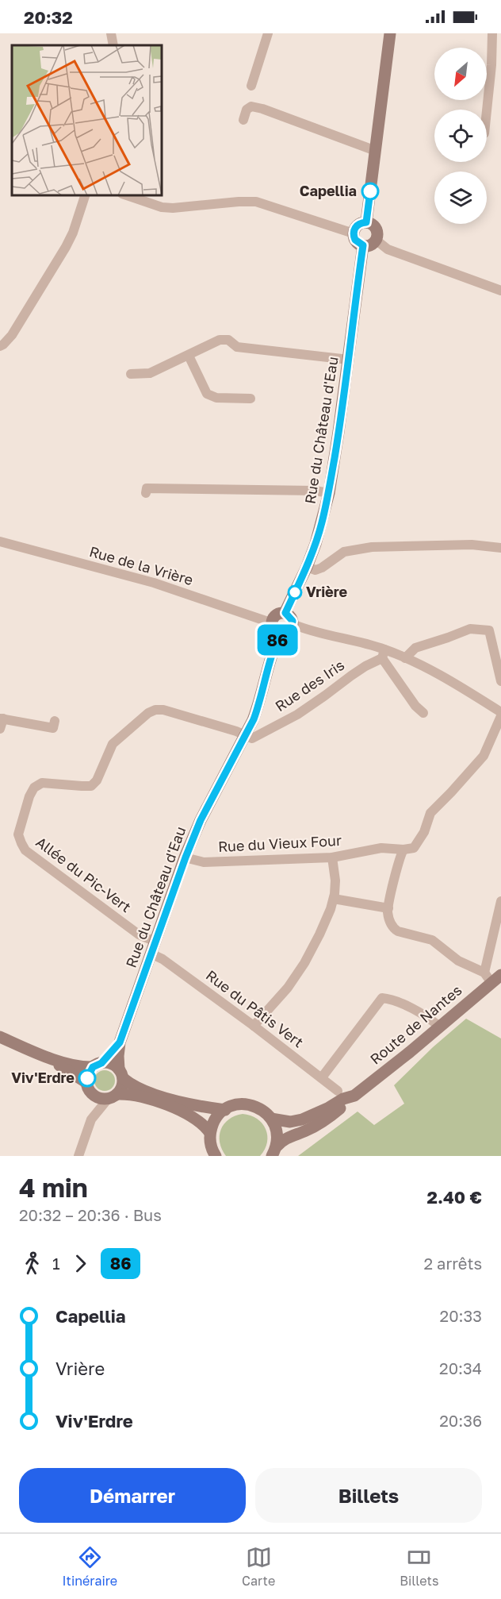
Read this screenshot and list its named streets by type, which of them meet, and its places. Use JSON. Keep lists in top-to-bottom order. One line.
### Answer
{"streets":{"street":["Rue du Château d'Eau","Rue de la Vrière","Rue des Iris","Rue du Vieux Four","Allée du Pic-Vert","Rue du Pâtis Vert","Route de Nantes"]},"crossings":[["Rue du Château d'Eau","Rue de la Vrière"],["Rue du Château d'Eau","Rue des Iris"],["Rue du Château d'Eau","Rue du Vieux Four"],["Rue du Château d'Eau","Allée du Pic-Vert"],["Rue du Château d'Eau","Rue du Pâtis Vert"],["Rue des Iris","Allée du Pic-Vert"]],"places":["Capellia","Vrière","Viv'Erdre"],"lines":["bus line 86"],"north":"bottom left","page":{"status":"20:32","on_map":"86","heading":["4 min","20:32 – 20:36 · Bus","2.40 €"],"legs":["1","86","2 arrêts"],"list":[{"name":"Capellia","value":"20:33"},{"name":"Vrière","value":"20:34"},{"name":"Viv'Erdre","value":"20:36"}],"buttons":["Démarrer","Billets"],"tabs":["Itinéraire","Carte","Billets"]}}
